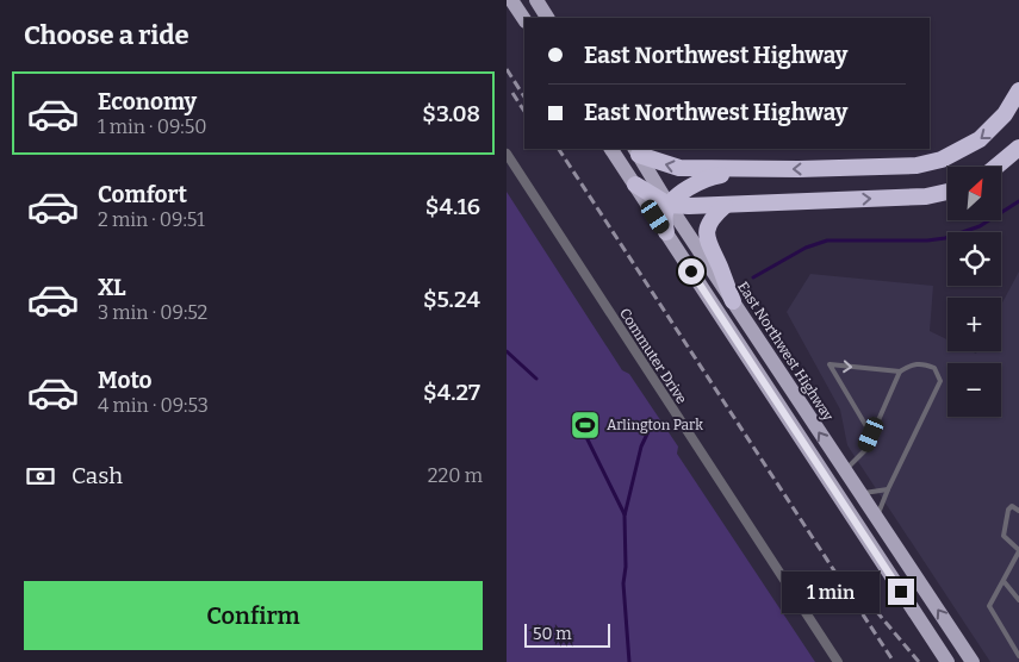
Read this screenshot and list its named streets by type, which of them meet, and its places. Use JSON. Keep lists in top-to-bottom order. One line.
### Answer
{"streets":{"main road":["East Northwest Highway"],"street":["Commuter Drive"]},"places":{"sports":["Arlington Park"]},"scale_bar":"50 m","north":"top right","page":{"heading":"Choose a ride","banner":["East Northwest Highway","East Northwest Highway"],"list":[{"name":"Economy","note":"1 min · 09:50","value":"$3.08"},{"name":"Comfort","note":"2 min · 09:51","value":"$4.16"},{"name":"XL","note":"3 min · 09:52","value":"$5.24"},{"name":"Moto","note":"4 min · 09:53","value":"$4.27"}],"map_buttons":["+","−"],"pay":["Cash","220 m"],"buttons":"Confirm","bubble":"1 min","scale":"50 m"}}
